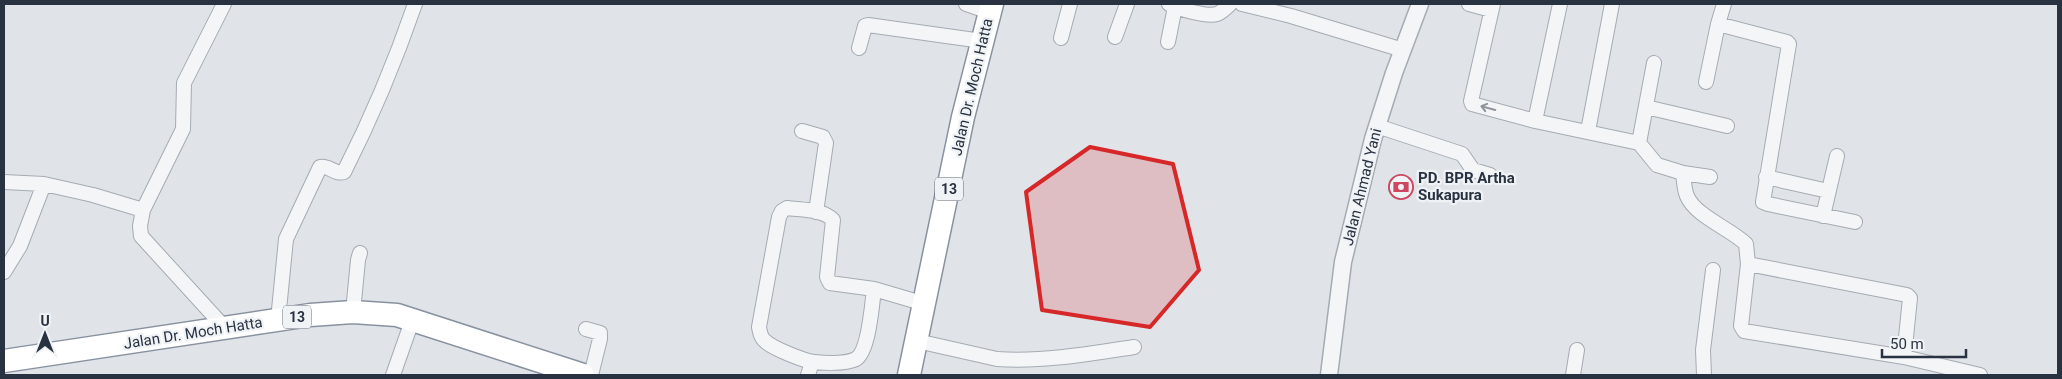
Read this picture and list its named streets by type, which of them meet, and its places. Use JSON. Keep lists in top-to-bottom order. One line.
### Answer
{"streets":{"highway":["Jalan Dr. Moch Hatta","13"],"street":["Jalan Ahmad Yani"]},"places":{"bank":["PD. BPR Artha Sukapura"]},"scale_bar":"50 m","north":"top"}
